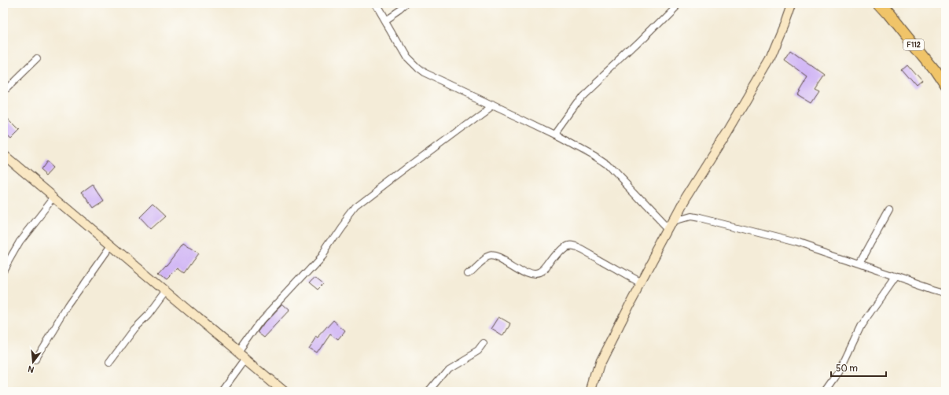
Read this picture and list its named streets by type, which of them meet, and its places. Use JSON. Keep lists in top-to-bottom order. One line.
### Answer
{"streets":{"main road":["F112"]},"scale_bar":"50 m","north":"bottom"}
